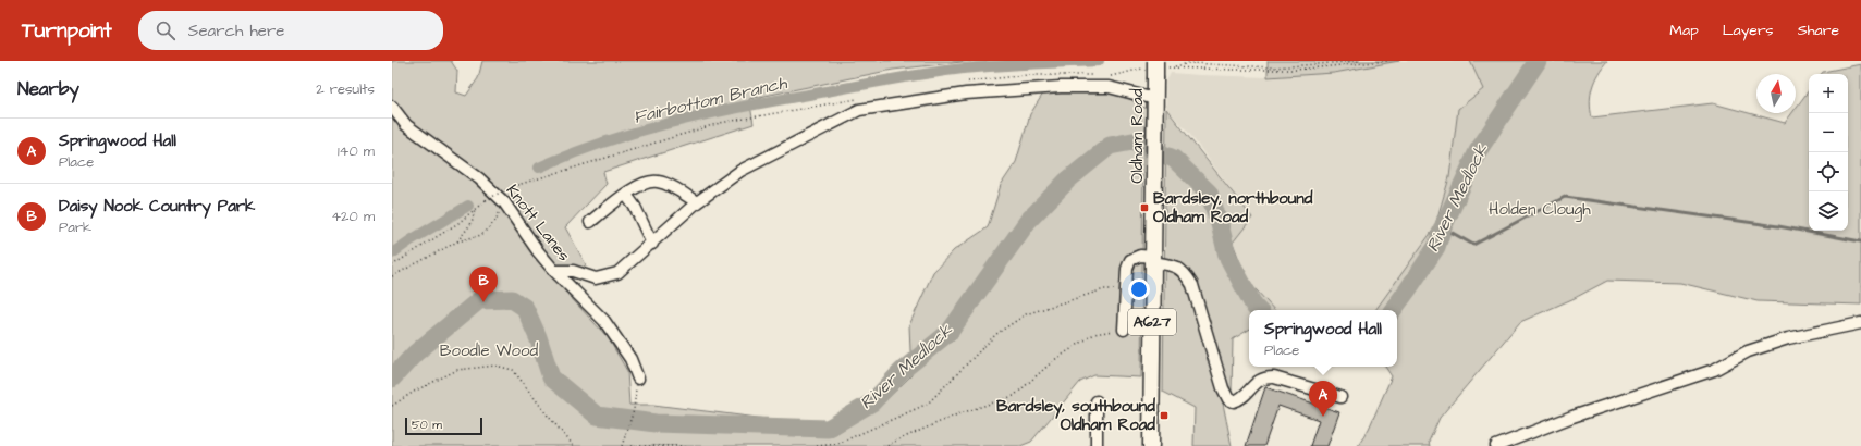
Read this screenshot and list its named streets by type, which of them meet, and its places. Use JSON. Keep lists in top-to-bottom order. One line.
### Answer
{"streets":{"highway":["Oldham Road","A627"],"lane":["Knott Lanes"]},"water":["Fairbottom Branch","River Medlock"],"parks":["Holden Clough","Boodle Wood"],"places":{"transit":["Bardsley, northbound Oldham Road","Bardsley, southbound Oldham Road"]},"scale_bar":"50 m","north":"top","page":{"header":"Turnpoint","search":"Search here","nav":["Map","Layers","Share"],"heading":["Nearby","2 results"],"map_buttons":["+","−"],"list":[{"mark":"A","name":"Springwood Hall","note":"Place","value":"140 m"},{"mark":"B","name":"Daisy Nook Country Park","note":"Park","value":"420 m"}],"pins":["B","A"],"popup":["Springwood Hall","Place"],"scale":"50 m"}}
